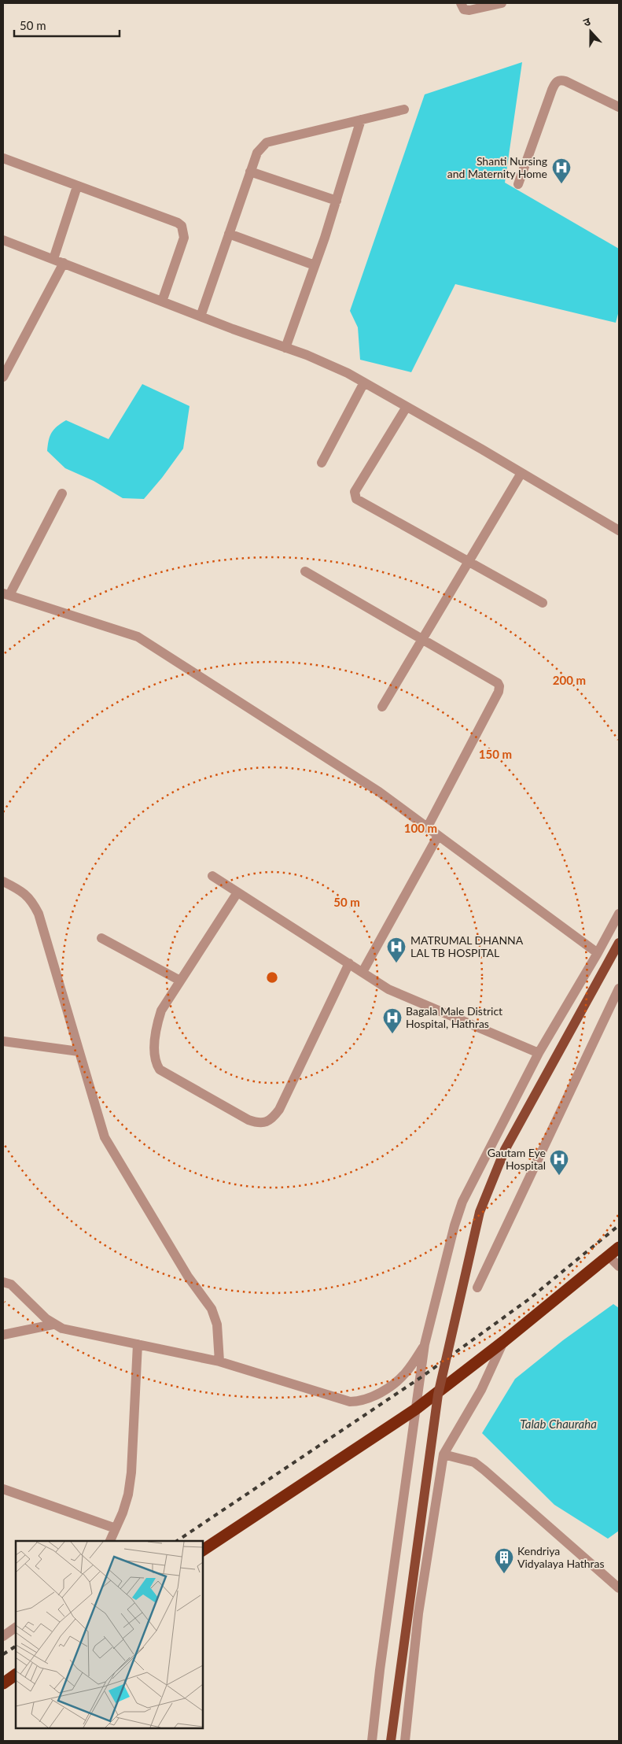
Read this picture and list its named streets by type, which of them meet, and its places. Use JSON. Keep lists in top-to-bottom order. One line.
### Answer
{"water":["Talab Chauraha"],"places":{"hospital":["Shanti Nursing and Maternity Home","MATRUMAL DHANNA LAL TB HOSPITAL","Bagala Male District Hospital, Hathras","Gautam Eye Hospital"],"building":["Kendriya Vidyalaya Hathras"]},"scale_bar":"50 m","north":"top","rings":["200 m","150 m","100 m","50 m"]}
